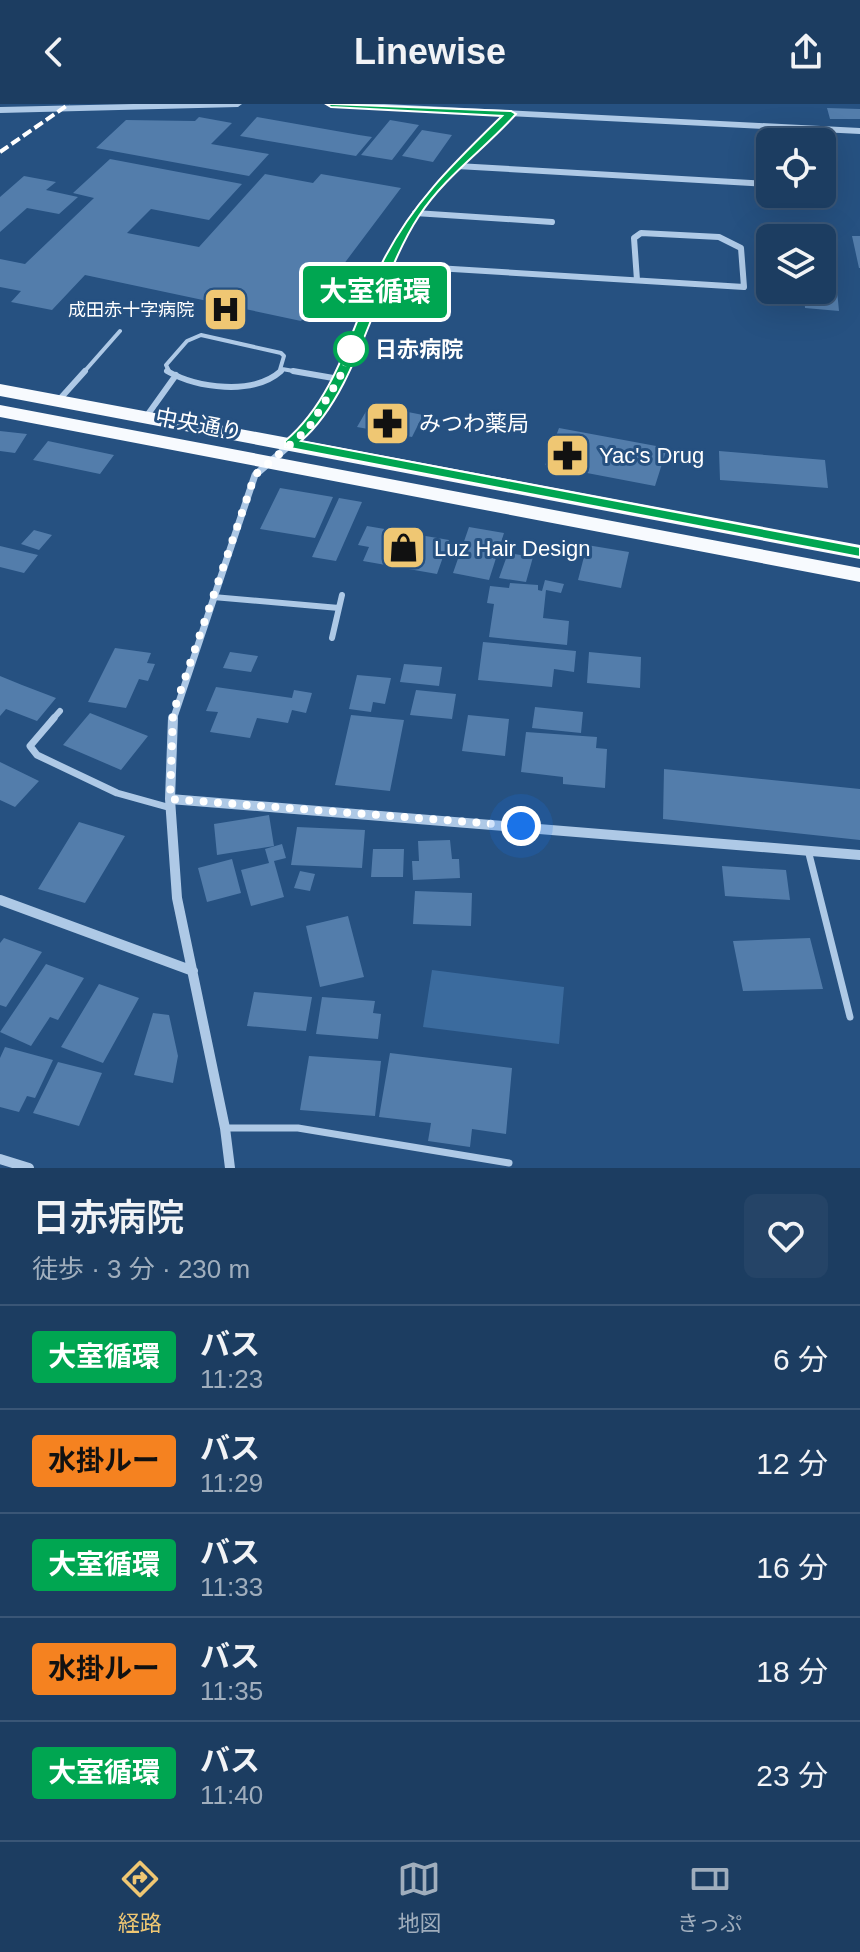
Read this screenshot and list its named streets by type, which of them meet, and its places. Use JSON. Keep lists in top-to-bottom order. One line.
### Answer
{"streets":{"highway":["中央通り"]},"places":{"hospital":["成田赤十字病院"],"other":["日赤病院"],"pharmacy":["みつわ薬局","Yac's Drug"],"shop":["Luz Hair Design"]},"lines":["bus line 大室循環"],"page":{"header":"Linewise","on_map":"大室循環","heading":["日赤病院","徒歩 · 3 分 · 230 m"],"list":[{"mark":"大室循環","name":"バス","note":"11:23","value":"6 分"},{"mark":"水掛ルー","name":"バス","note":"11:29","value":"12 分"},{"mark":"大室循環","name":"バス","note":"11:33","value":"16 分"},{"mark":"水掛ルー","name":"バス","note":"11:35","value":"18 分"},{"mark":"大室循環","name":"バス","note":"11:40","value":"23 分"}],"tabs":["経路","地図","きっぷ"]}}
